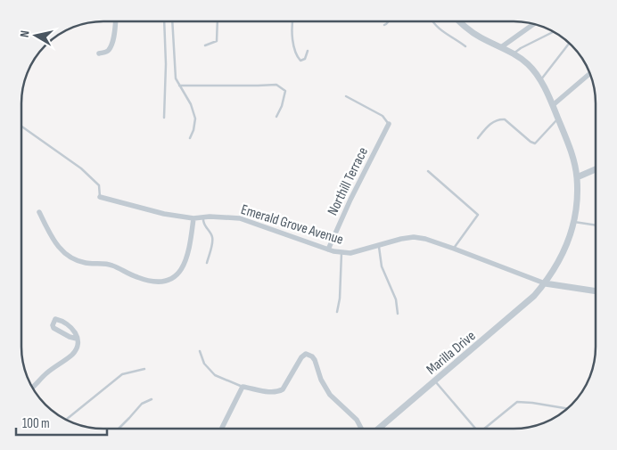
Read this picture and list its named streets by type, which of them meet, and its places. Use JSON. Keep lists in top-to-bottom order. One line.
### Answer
{"streets":{"street":["Northill Terrace","Emerald Grove Avenue","Marilla Drive"]},"crossings":[["Northill Terrace","Emerald Grove Avenue"],["Emerald Grove Avenue","Marilla Drive"]],"scale_bar":"100 m","north":"left"}
